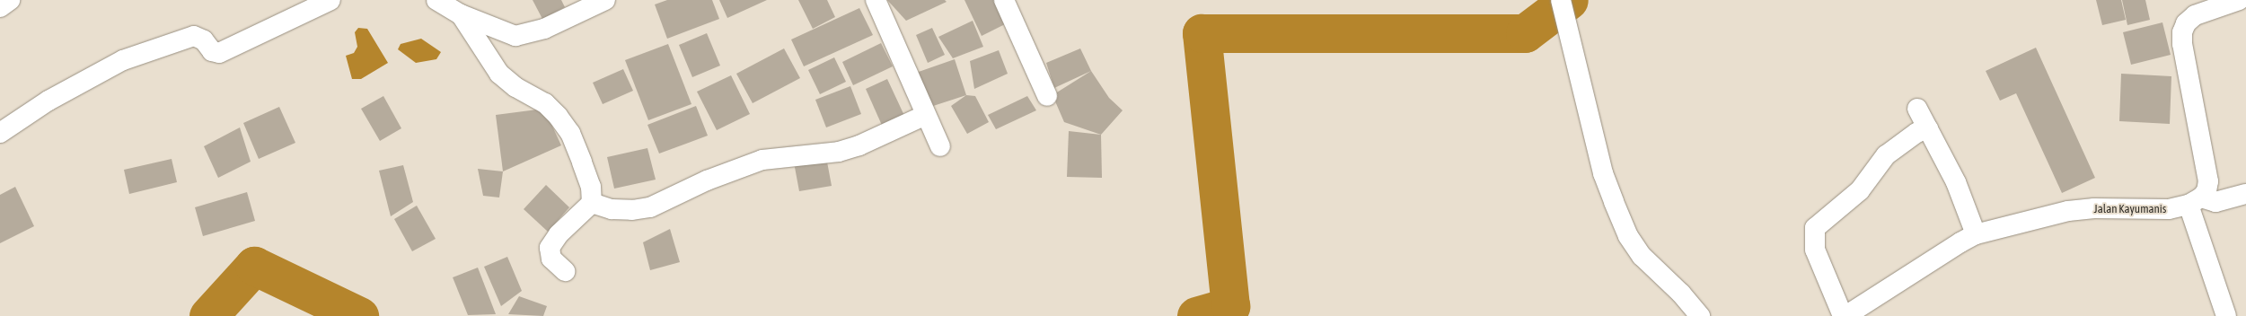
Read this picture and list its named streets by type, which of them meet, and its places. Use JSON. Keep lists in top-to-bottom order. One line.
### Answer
{"streets":{"street":["Jalan Kayumanis"]}}
